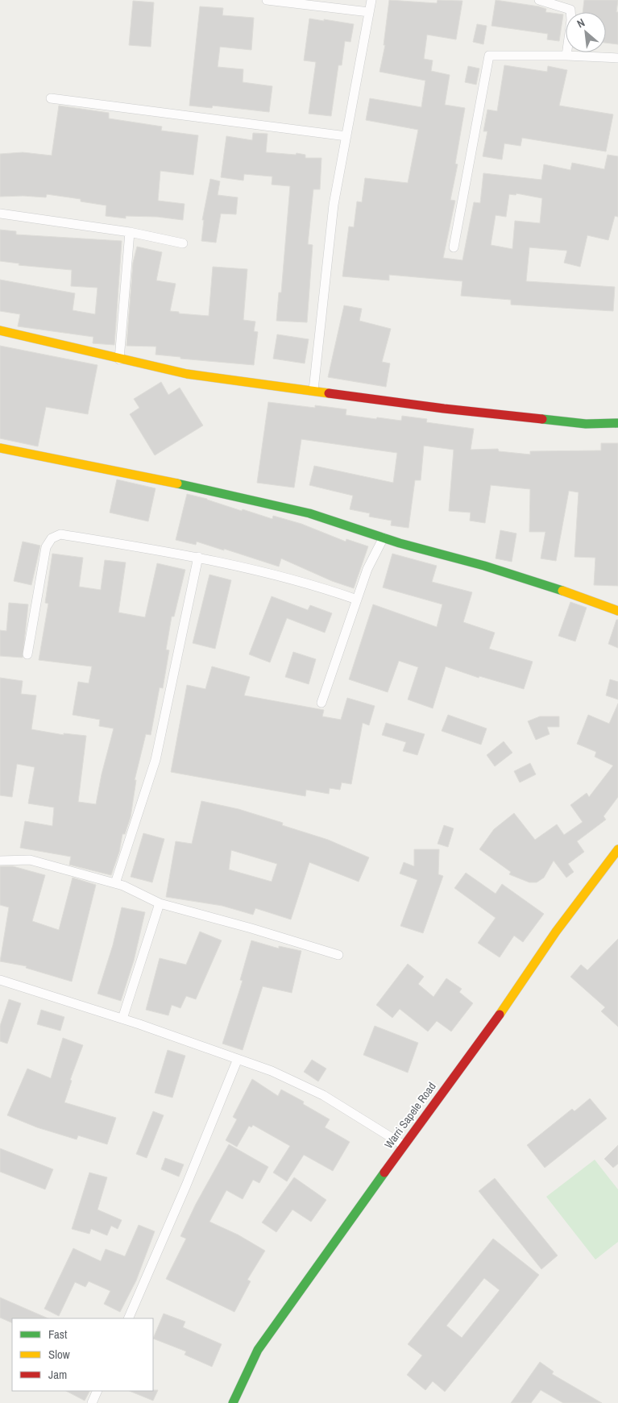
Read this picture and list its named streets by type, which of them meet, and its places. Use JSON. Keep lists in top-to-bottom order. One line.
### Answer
{"streets":{"main road":["Warri Sapele Road"]},"legend":["Fast","Slow","Jam"],"north":"top left"}
